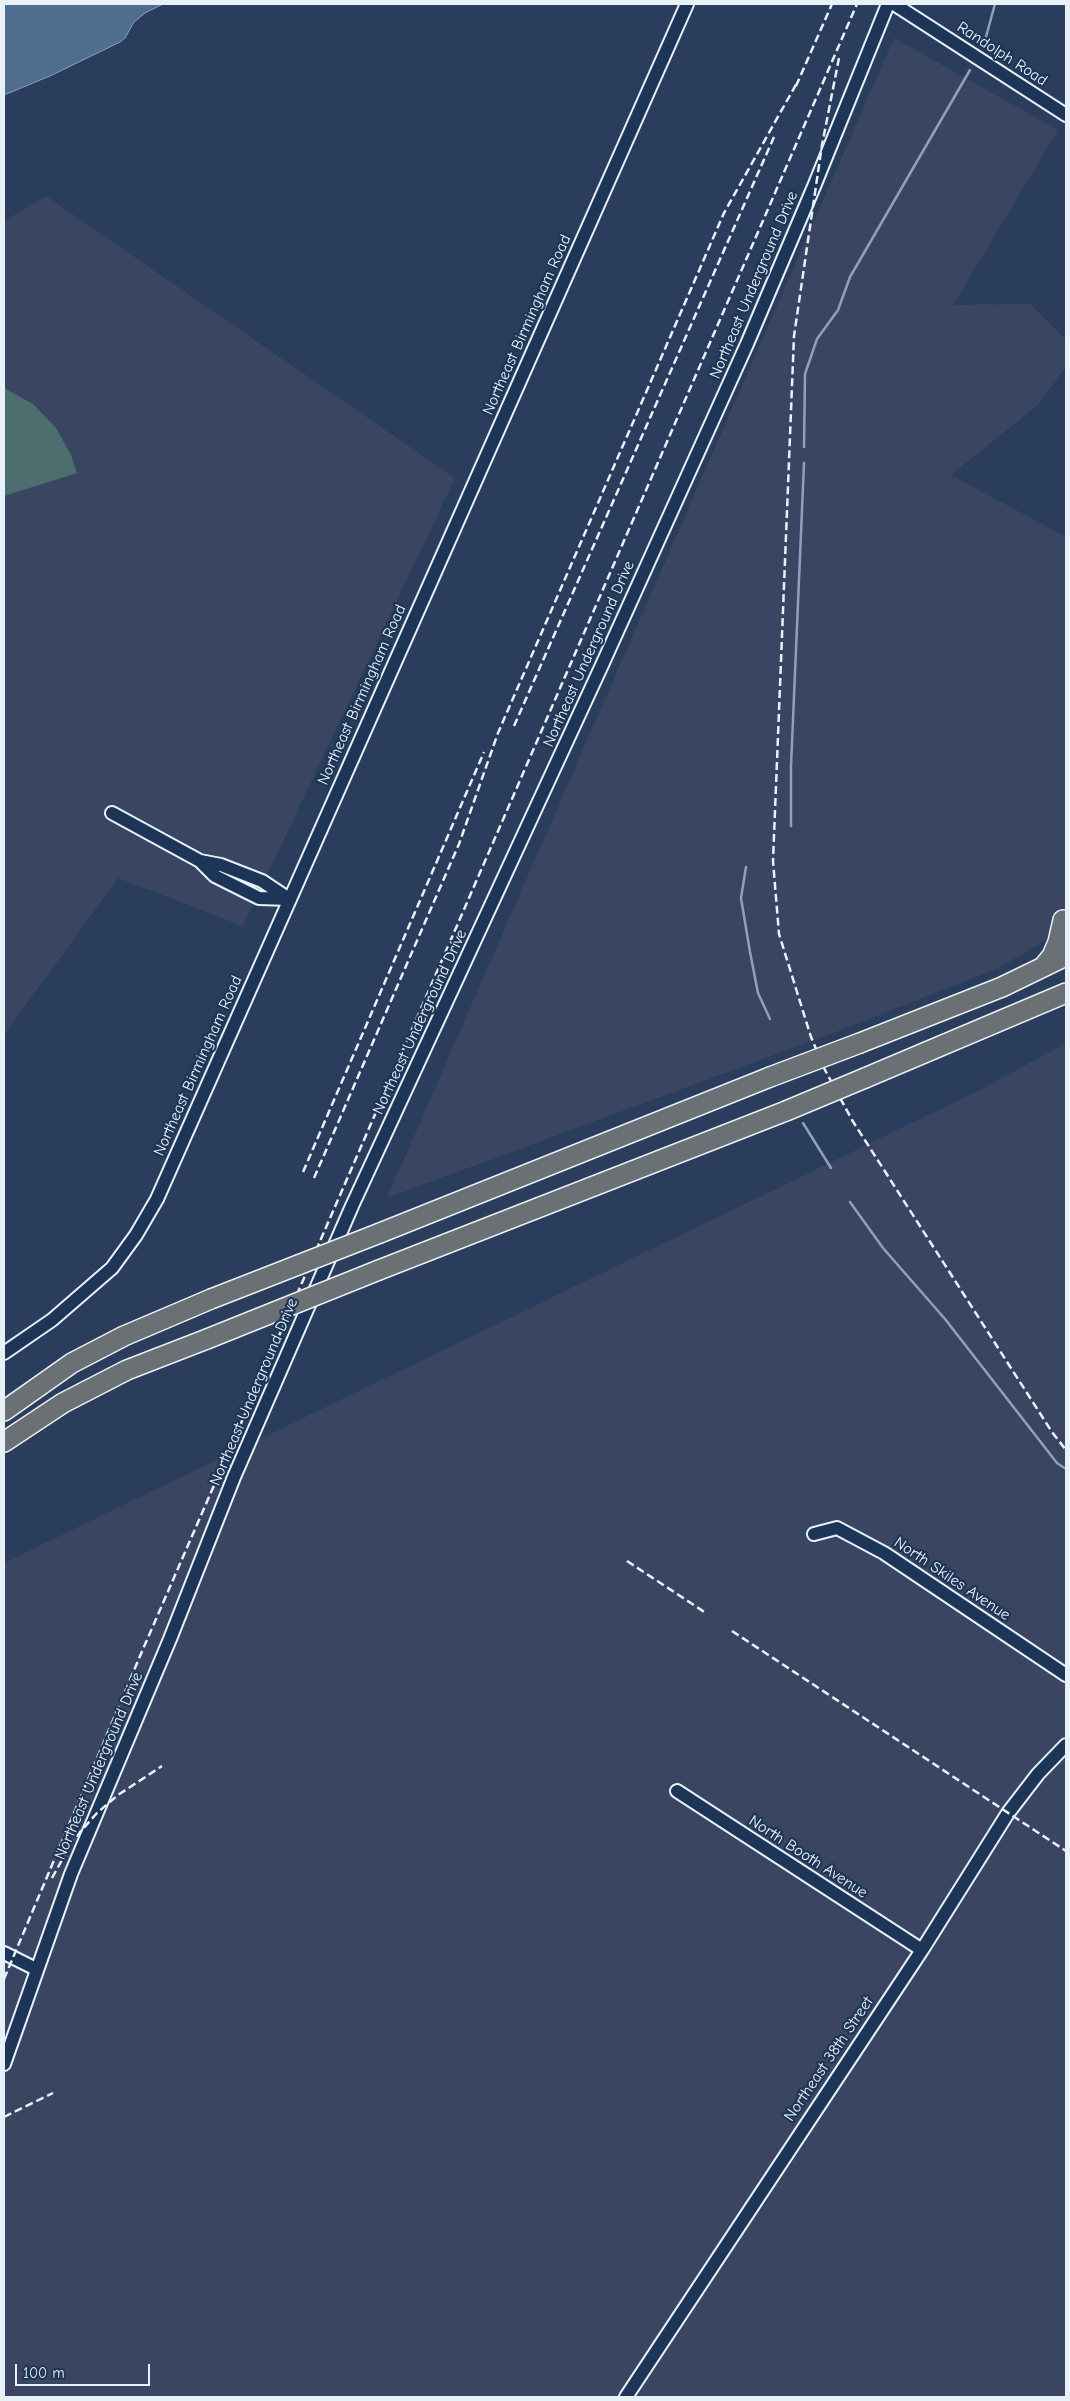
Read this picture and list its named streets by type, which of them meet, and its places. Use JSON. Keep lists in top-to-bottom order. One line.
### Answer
{"streets":{"street":["Randolph Road","Northeast Underground Drive","Northeast Birmingham Road","North Skiles Avenue","North Booth Avenue","Northeast 38th Street"]},"crossings":[["North Booth Avenue","Northeast 38th Street"]],"scale_bar":"100 m"}
